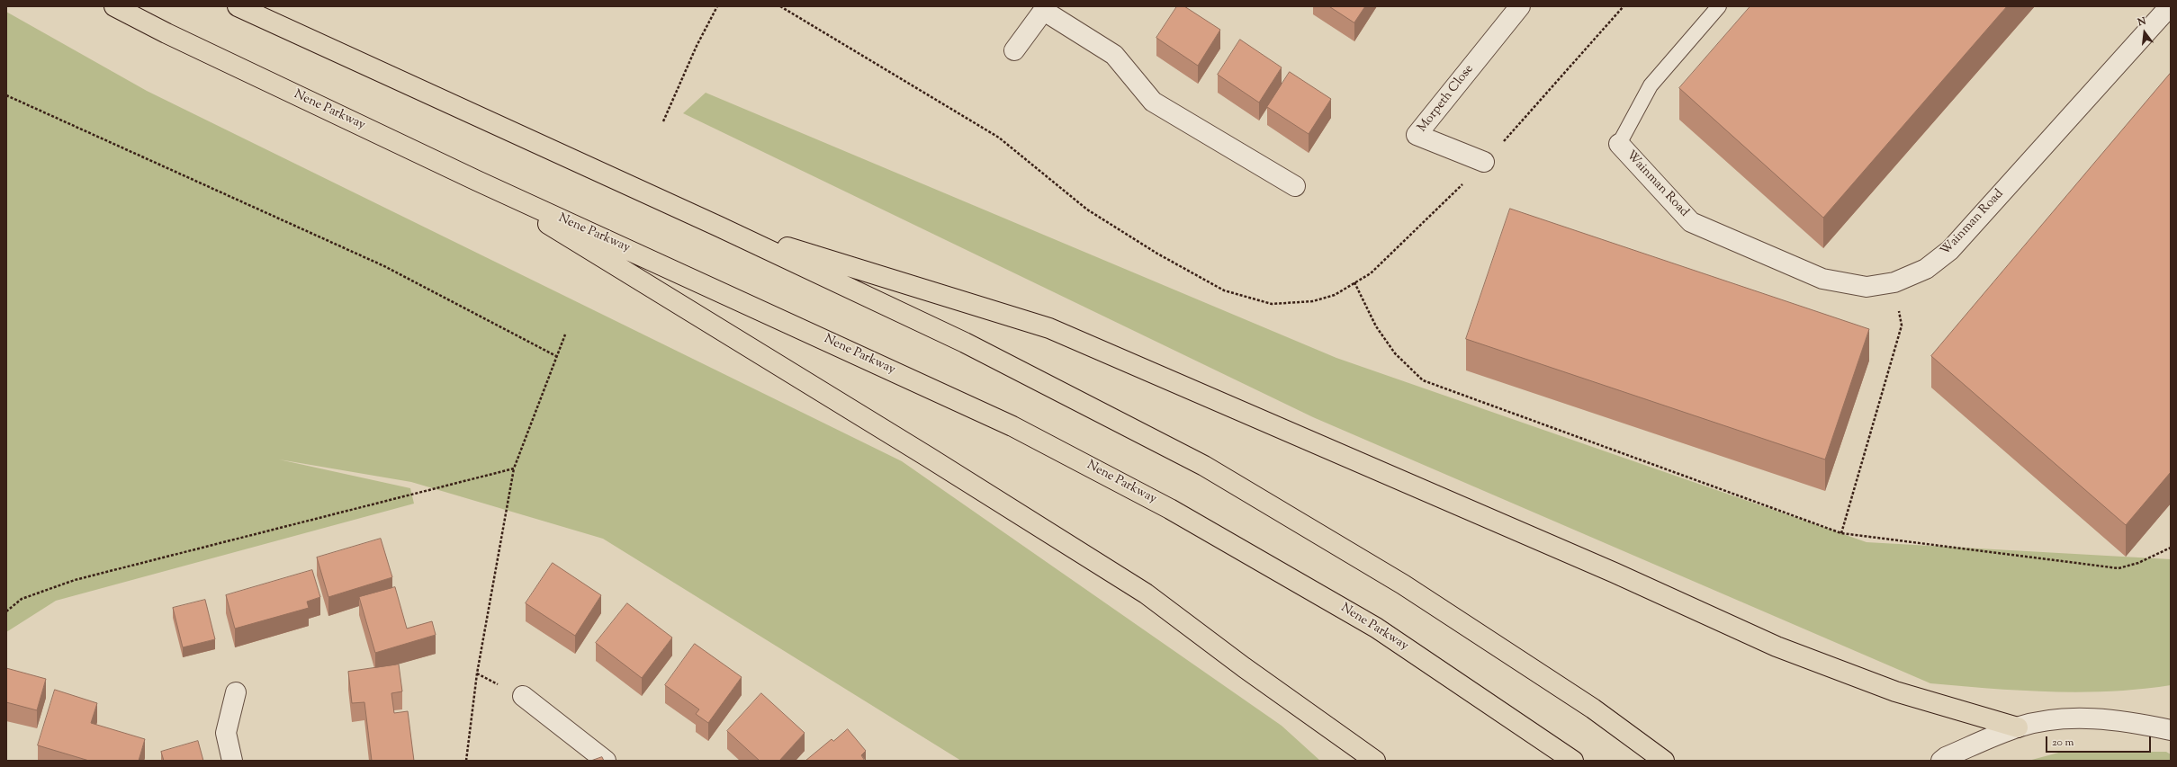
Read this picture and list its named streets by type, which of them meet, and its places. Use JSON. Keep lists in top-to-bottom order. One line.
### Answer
{"streets":{"highway":["Nene Parkway"],"street":["Morpeth Close","Wainman Road"]},"scale_bar":"20 m","north":"top"}
